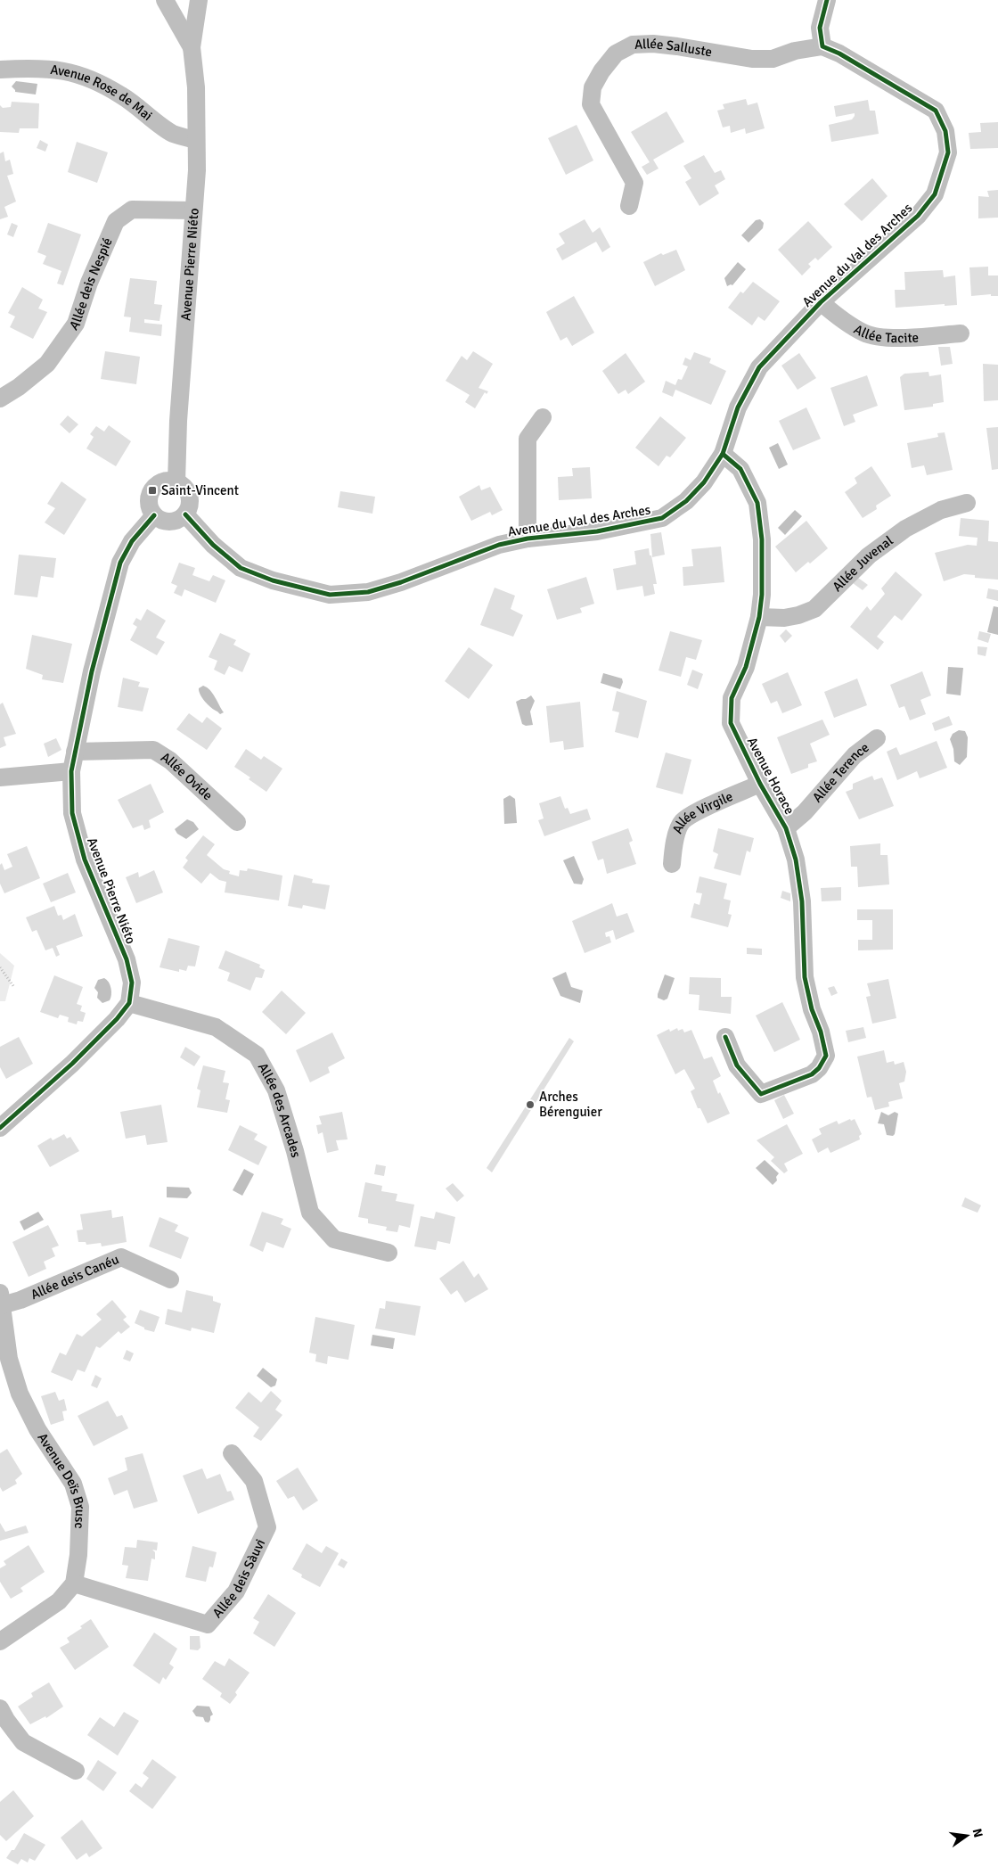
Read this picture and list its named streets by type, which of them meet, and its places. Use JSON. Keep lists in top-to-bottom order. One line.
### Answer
{"streets":{"street":["Allée Salluste","Avenue Rose de Mai","Avenue du Val des Arches","Avenue Pierre Niéto","Allée deis Nespié","Allée Tacite","Allée Juvenal","Allée Terence","Avenue Horace","Allée Ovide","Allée Virgile","Allée des Arcades","Allée deis Canéu","Avenue Deïs Brusc","Allée deis Sàuvi"]},"crossings":[["Allée Salluste","Avenue du Val des Arches"],["Avenue Rose de Mai","Avenue Pierre Niéto"],["Avenue du Val des Arches","Avenue Pierre Niéto"],["Avenue du Val des Arches","Allée Tacite"],["Avenue du Val des Arches","Avenue Horace"],["Avenue Pierre Niéto","Allée deis Nespié"],["Avenue Pierre Niéto","Allée Ovide"],["Avenue Pierre Niéto","Allée des Arcades"],["Allée Juvenal","Avenue Horace"],["Allée Terence","Avenue Horace"],["Avenue Horace","Allée Virgile"],["Allée deis Canéu","Avenue Deïs Brusc"],["Avenue Deïs Brusc","Allée deis Sàuvi"]],"places":{"transit":["Saint-Vincent"],"other":["Arches Bérenguier"]},"north":"right"}
